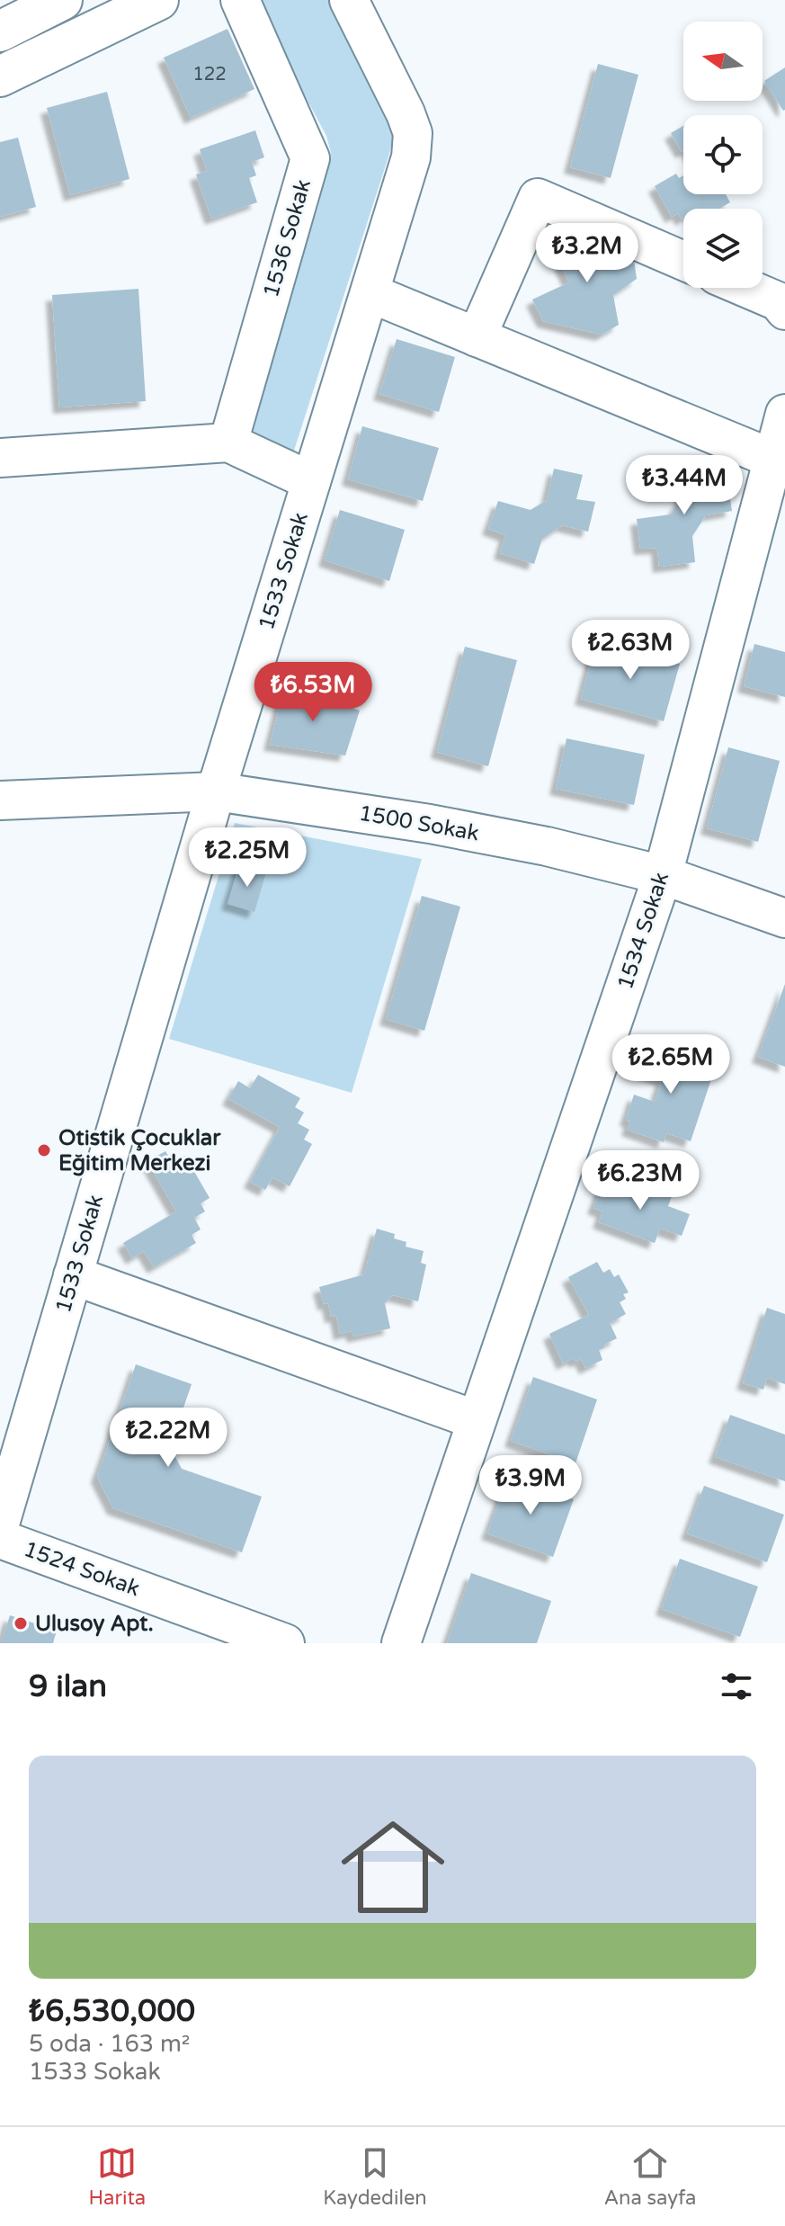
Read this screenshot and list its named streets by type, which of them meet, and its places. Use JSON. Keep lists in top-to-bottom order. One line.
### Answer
{"streets":{"street":["1536 Sokak","1533 Sokak","1500 Sokak","1534 Sokak","1524 Sokak"]},"crossings":[["1533 Sokak","1500 Sokak"],["1500 Sokak","1534 Sokak"]],"places":["Otistik Çocuklar Eğitim Merkezi","Ulusoy Apt."],"house_numbers":["122"],"north":"left","page":{"price":["₺3.2M","₺3.44M","₺2.63M","₺6.53M","₺2.25M","₺2.65M","₺6.23M","₺2.22M","₺3.9M"],"heading":"9 ilan","list":[{"name":"₺6,530,000","note":"5 oda · 163 m² · 1533 Sokak"}],"tabs":["Harita","Kaydedilen","Ana sayfa"]}}
